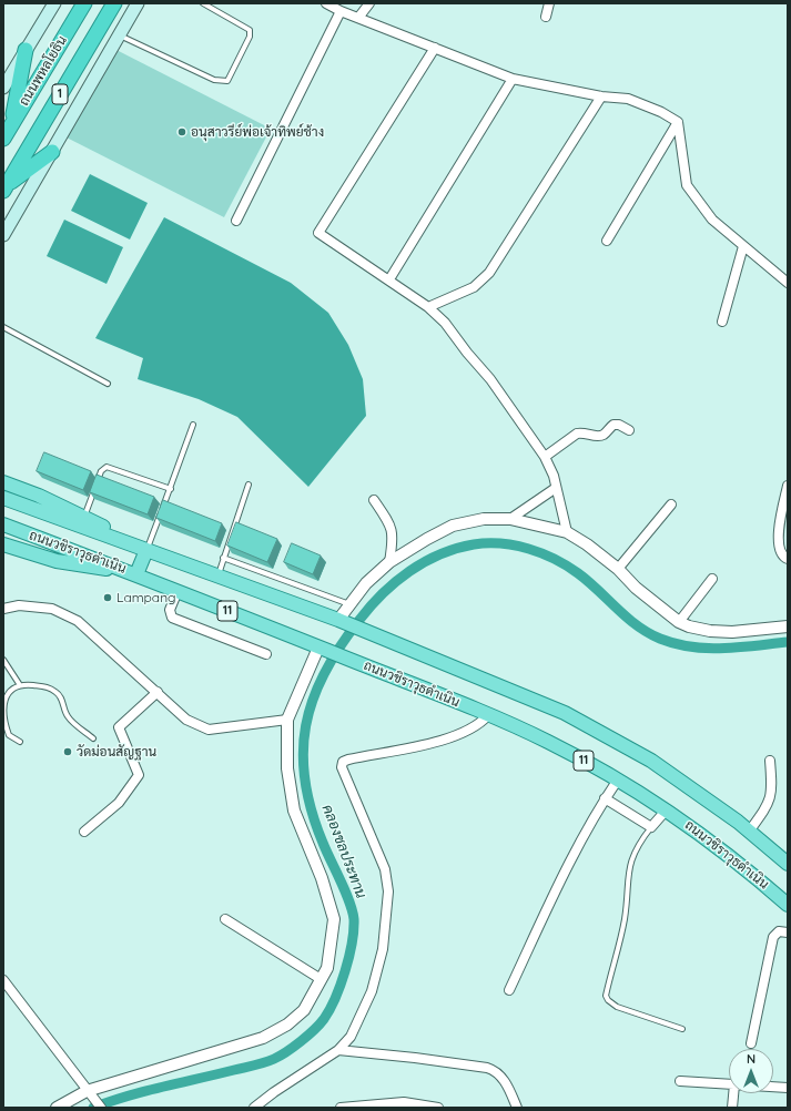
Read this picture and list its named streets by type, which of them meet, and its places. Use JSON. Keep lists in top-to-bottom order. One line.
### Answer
{"streets":{"highway":["ถนนพหลโยธิน","1"],"main road":["ถนนวชิราวุธดำเนิน","11"]},"water":["คลองชลประทาน"],"places":["อนุสาวรีย์พ่อเจ้าทิพย์ช้าง","Lampang","วัดม่อนสัญฐาน"],"north":"top"}
